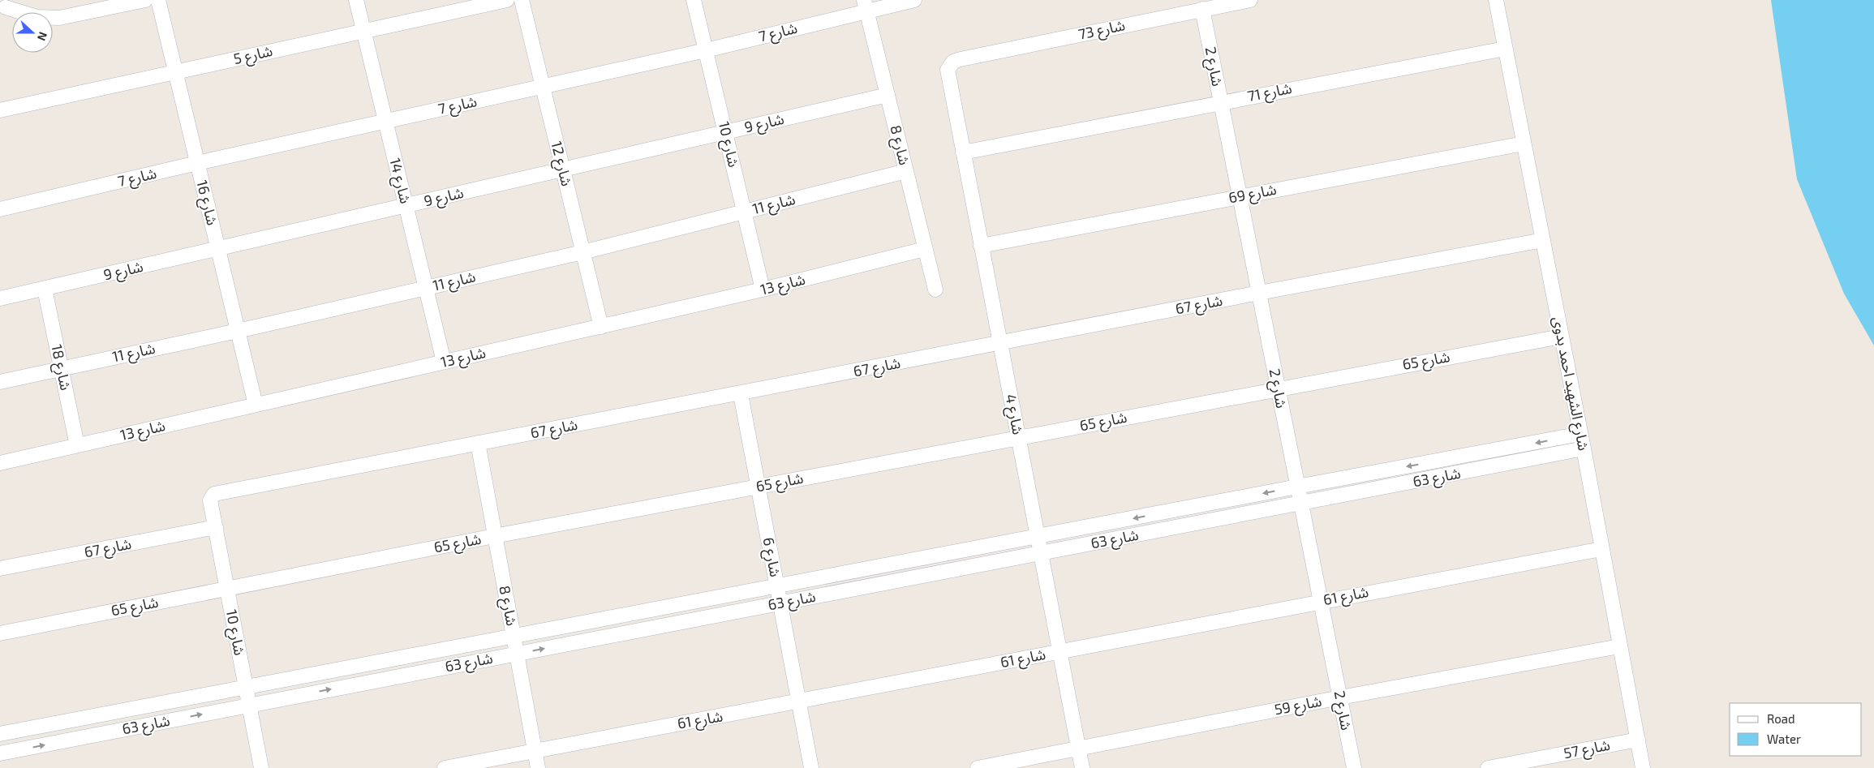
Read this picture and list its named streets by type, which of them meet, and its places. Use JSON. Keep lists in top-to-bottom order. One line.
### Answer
{"streets":{"street":["شارع 73","شارع 7","شارع 5","شارع 2","شارع 71","شارع 9","شارع 10","شارع 8","شارع 12","شارع 14","شارع 69","شارع 16","شارع 11","شارع 13","شارع 67","شارع 65","شارع 18","شارع الشهيد احمد بدوى","شارع 4","شارع 63","شارع 6","شارع 61","شارع 59","شارع 57"]},"crossings":[["شارع 73","شارع 2"],["شارع 73","شارع 4"],["شارع 7","شارع 10"],["شارع 7","شارع 8"],["شارع 7","شارع 12"],["شارع 7","شارع 14"],["شارع 7","شارع 16"],["شارع 5","شارع 14"],["شارع 5","شارع 16"],["شارع 2","شارع 71"],["شارع 2","شارع 69"],["شارع 2","شارع 67"],["شارع 2","شارع 65"],["شارع 2","شارع 63"],["شارع 2","شارع 61"],["شارع 2","شارع 59"],["شارع 71","شارع الشهيد احمد بدوى"],["شارع 71","شارع 4"],["شارع 9","شارع 10"],["شارع 9","شارع 8"],["شارع 9","شارع 12"],["شارع 9","شارع 14"],["شارع 9","شارع 16"],["شارع 9","شارع 18"],["شارع 10","شارع 11"],["شارع 10","شارع 13"],["شارع 10","شارع 67"],["شارع 10","شارع 65"],["شارع 10","شارع 63"],["شارع 8","شارع 11"],["شارع 8","شارع 13"],["شارع 8","شارع 67"],["شارع 8","شارع 65"],["شارع 8","شارع 63"],["شارع 8","شارع 61"],["شارع 12","شارع 11"],["شارع 12","شارع 13"],["شارع 14","شارع 11"],["شارع 14","شارع 13"],["شارع 69","شارع الشهيد احمد بدوى"],["شارع 69","شارع 4"],["شارع 16","شارع 11"],["شارع 16","شارع 13"],["شارع 11","شارع 18"],["شارع 13","شارع 18"],["شارع 67","شارع الشهيد احمد بدوى"],["شارع 67","شارع 4"],["شارع 67","شارع 6"],["شارع 65","شارع الشهيد احمد بدوى"],["شارع 65","شارع 4"],["شارع 65","شارع 6"],["شارع الشهيد احمد بدوى","شارع 63"],["شارع الشهيد احمد بدوى","شارع 61"],["شارع الشهيد احمد بدوى","شارع 59"],["شارع الشهيد احمد بدوى","شارع 57"],["شارع 4","شارع 63"],["شارع 4","شارع 61"],["شارع 4","شارع 59"],["شارع 63","شارع 6"],["شارع 6","شارع 61"]],"legend":["Road","Water"],"north":"right"}
